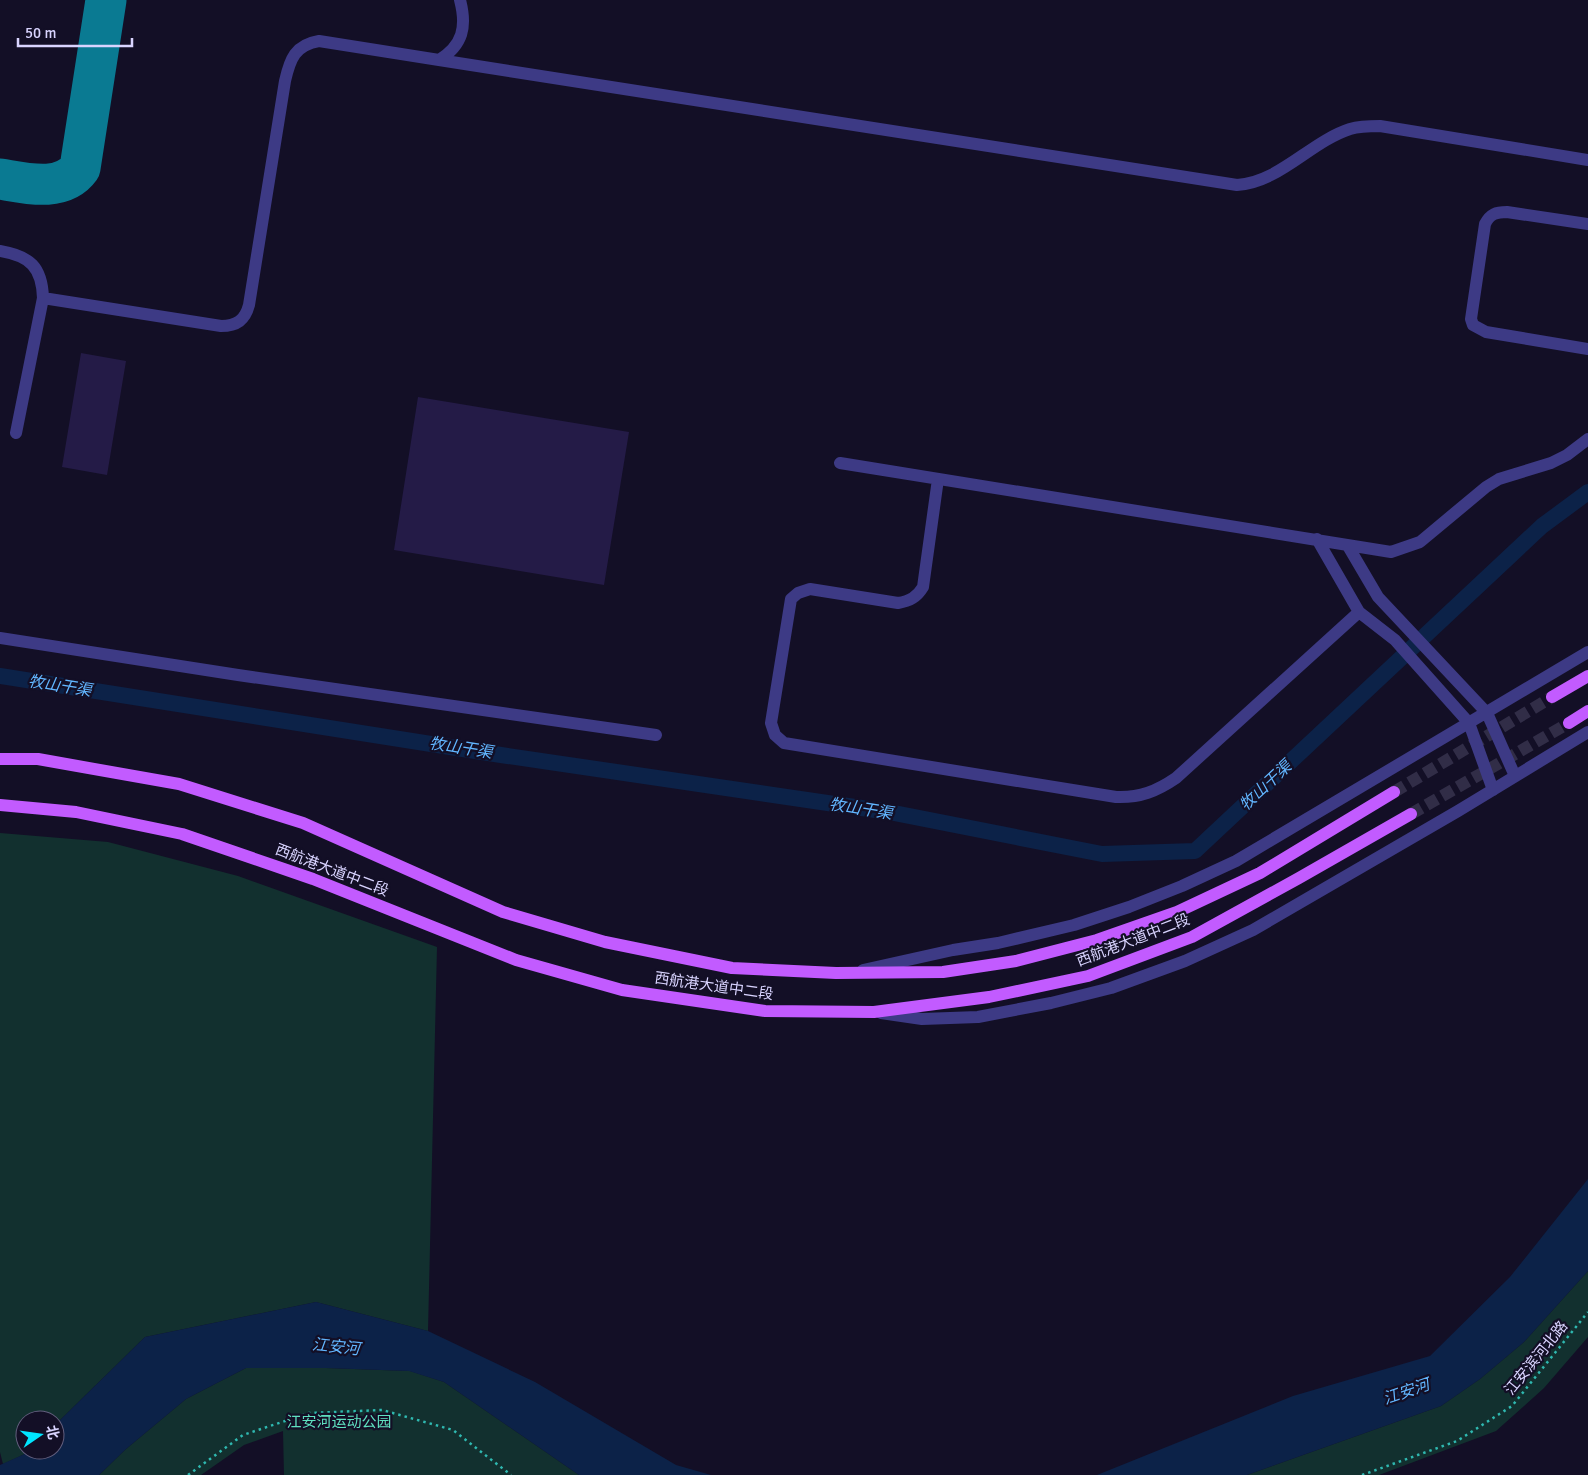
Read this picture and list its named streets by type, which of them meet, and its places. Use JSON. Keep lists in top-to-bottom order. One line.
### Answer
{"streets":{"main road":["西航港大道中二段"],"path":["江安滨河北路"]},"water":["牧山干渠","江安河"],"parks":["江安河运动公园"],"scale_bar":"50 m","north":"right"}
